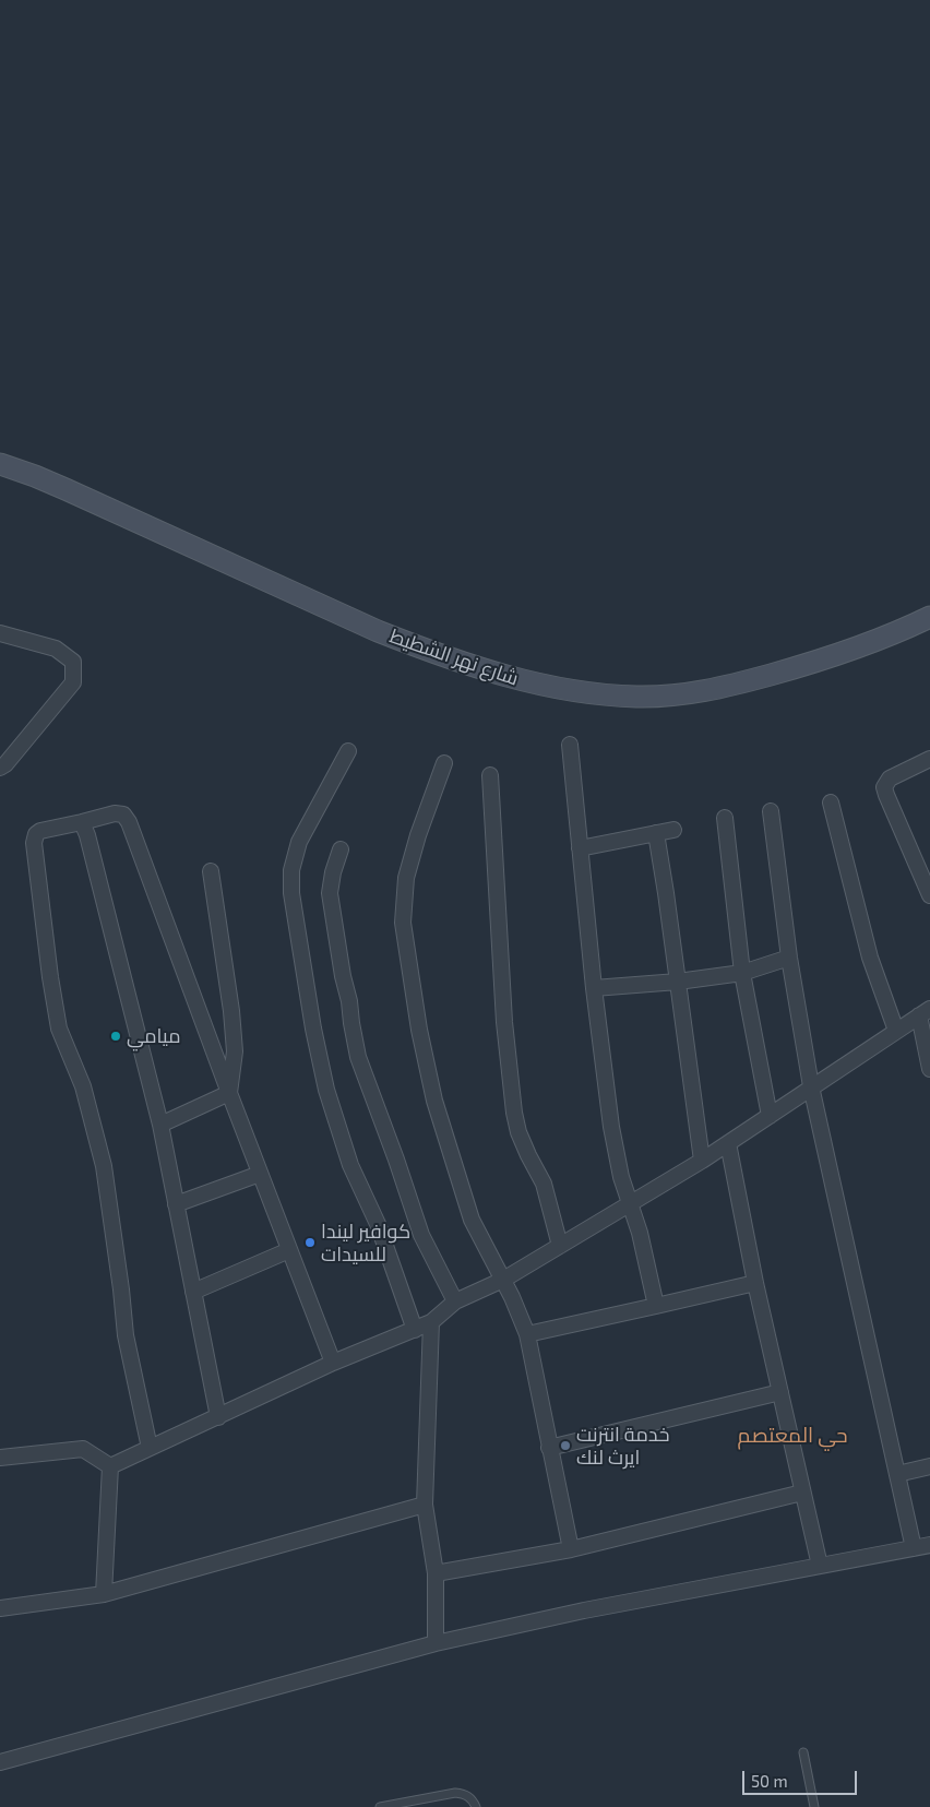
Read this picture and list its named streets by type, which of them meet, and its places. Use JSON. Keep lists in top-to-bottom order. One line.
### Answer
{"streets":{"main road":["شارع نهر الشطيط"]},"districts":["حي المعتصم"],"places":["ميامي","كوافير ليندا للسيدات","خدمة انترنت ايرث لنك"],"scale_bar":"50 m"}
